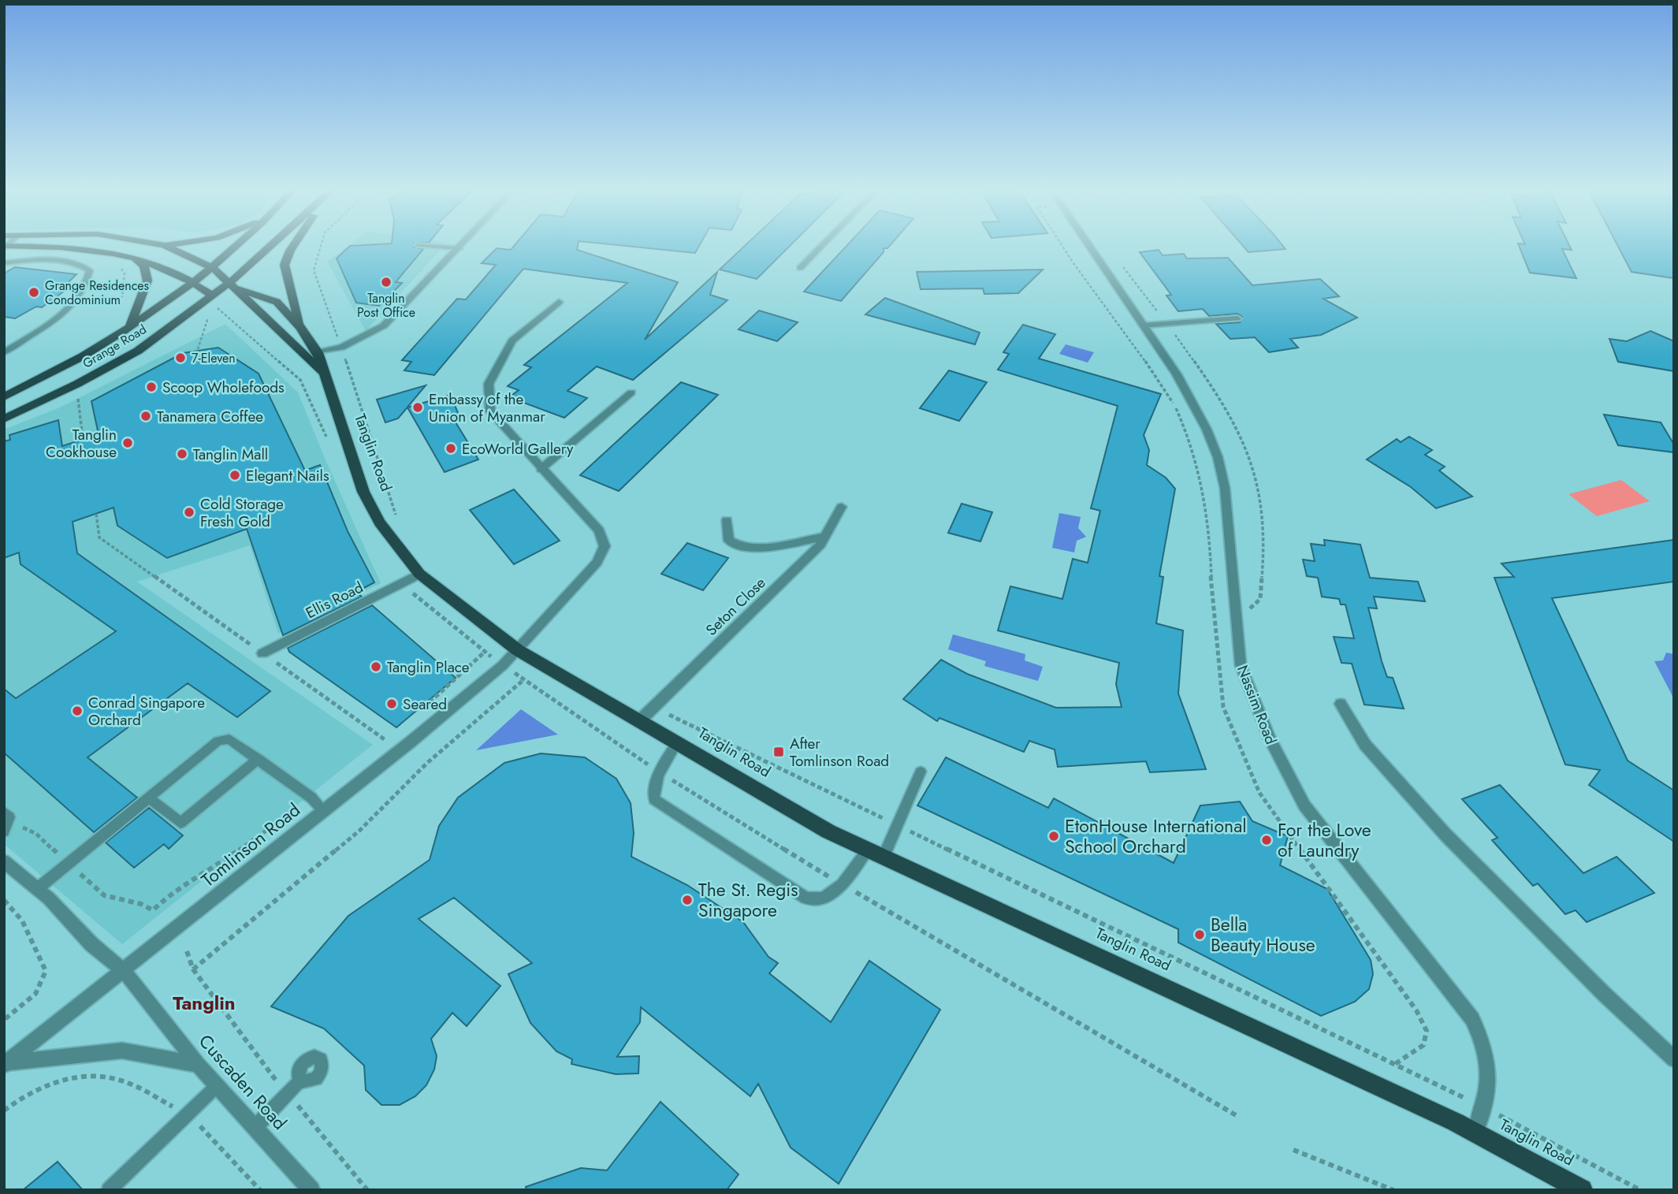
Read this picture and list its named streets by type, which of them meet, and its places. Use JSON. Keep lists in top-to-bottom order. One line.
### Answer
{"streets":{"main road":["Grange Road","Tanglin Road"],"street":["Ellis Road","Seton Close","Nassim Road","Tomlinson Road","Cuscaden Road"]},"crossings":[["Grange Road","Tanglin Road"],["Tanglin Road","Ellis Road"],["Tanglin Road","Seton Close"],["Tanglin Road","Nassim Road"],["Tanglin Road","Tomlinson Road"],["Tomlinson Road","Cuscaden Road"]],"districts":["Tanglin"],"places":{"other":["Tanglin Post Office","Grange Residences Condominium","7-Eleven","Scoop Wholefoods","Embassy of the Union of Myanmar","Tanamera Coffee","Tanglin Cookhouse","EcoWorld Gallery","Tanglin Mall","Elegant Nails","Cold Storage Fresh Gold","Tanglin Place","Seared","Conrad Singapore Orchard","EtonHouse International School Orchard","For the Love of Laundry","The St. Regis Singapore","Bella Beauty House"],"transit":["After Tomlinson Road"]}}
